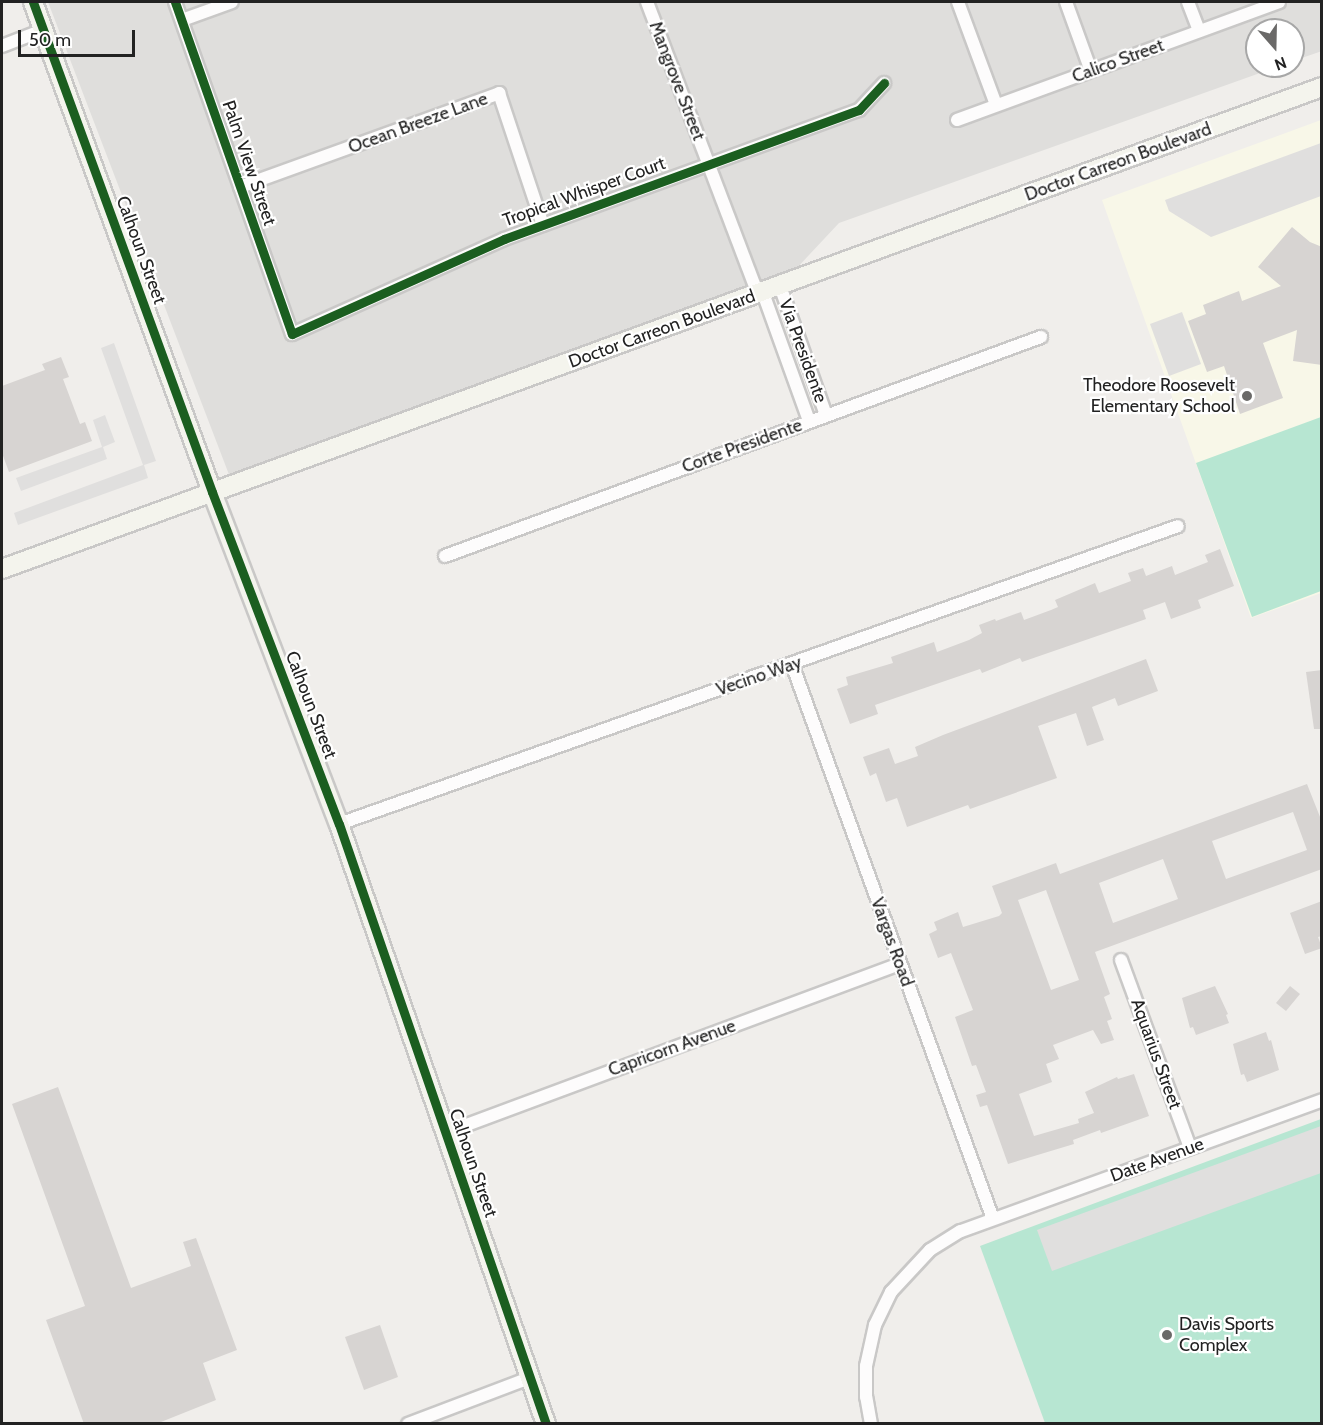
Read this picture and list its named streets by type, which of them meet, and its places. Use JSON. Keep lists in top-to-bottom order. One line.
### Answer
{"streets":{"street":["Calico Street","Mangrove Street","Ocean Breeze Lane","Doctor Carreon Boulevard","Palm View Street","Tropical Whisper Court","Calhoun Street","Via Presidente","Corte Presidente","Vecino Way","Vargas Road","Capricorn Avenue","Aquarius Street","Date Avenue"]},"crossings":[["Mangrove Street","Doctor Carreon Boulevard"],["Mangrove Street","Tropical Whisper Court"],["Mangrove Street","Via Presidente"],["Ocean Breeze Lane","Palm View Street"],["Ocean Breeze Lane","Tropical Whisper Court"],["Doctor Carreon Boulevard","Calhoun Street"],["Doctor Carreon Boulevard","Via Presidente"],["Palm View Street","Tropical Whisper Court"],["Calhoun Street","Vecino Way"],["Calhoun Street","Capricorn Avenue"],["Via Presidente","Corte Presidente"],["Vecino Way","Vargas Road"],["Vargas Road","Capricorn Avenue"],["Vargas Road","Date Avenue"],["Aquarius Street","Date Avenue"]],"places":["Theodore Roosevelt Elementary School","Davis Sports Complex"],"scale_bar":"50 m","north":"bottom"}
